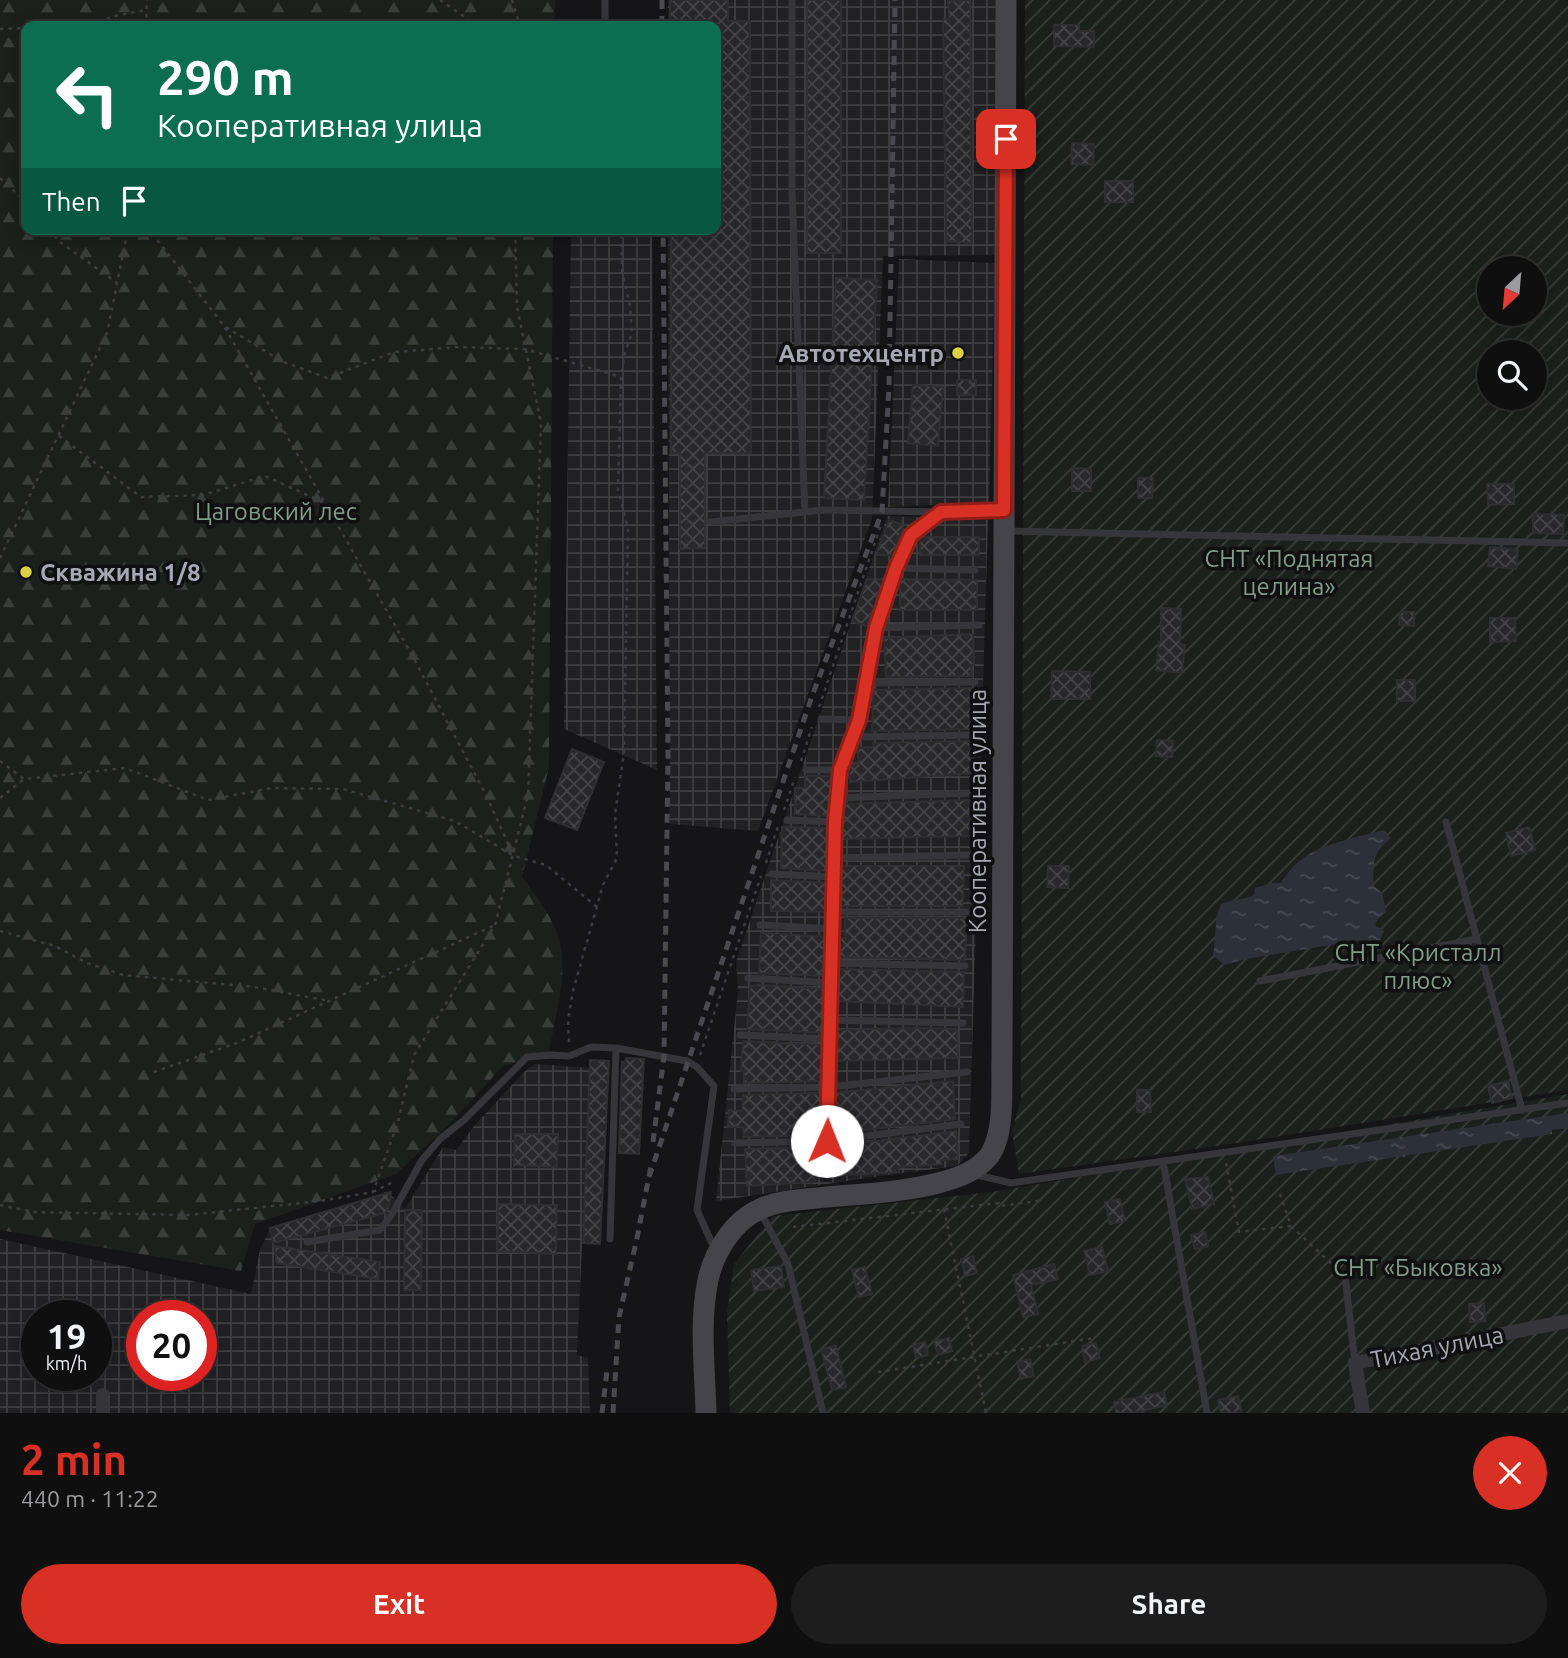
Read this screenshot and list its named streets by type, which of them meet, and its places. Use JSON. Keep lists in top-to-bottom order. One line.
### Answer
{"streets":{"main road":["Кооперативная улица"],"street":["Тихая улица"]},"parks":["Цаговский лес","СНТ «Поднятая целина»","СНТ «Кристалл плюс»","СНТ «Быковка»"],"places":["Автотехцентр","Скважина 1/8"],"north":"bottom left","page":{"turn":["290 m","Кооперативная улица"],"then":"Then","speed":"19 km/h","limit":"20","heading":["2 min","440 m · 11:22"],"buttons":["Exit","Share"]}}
